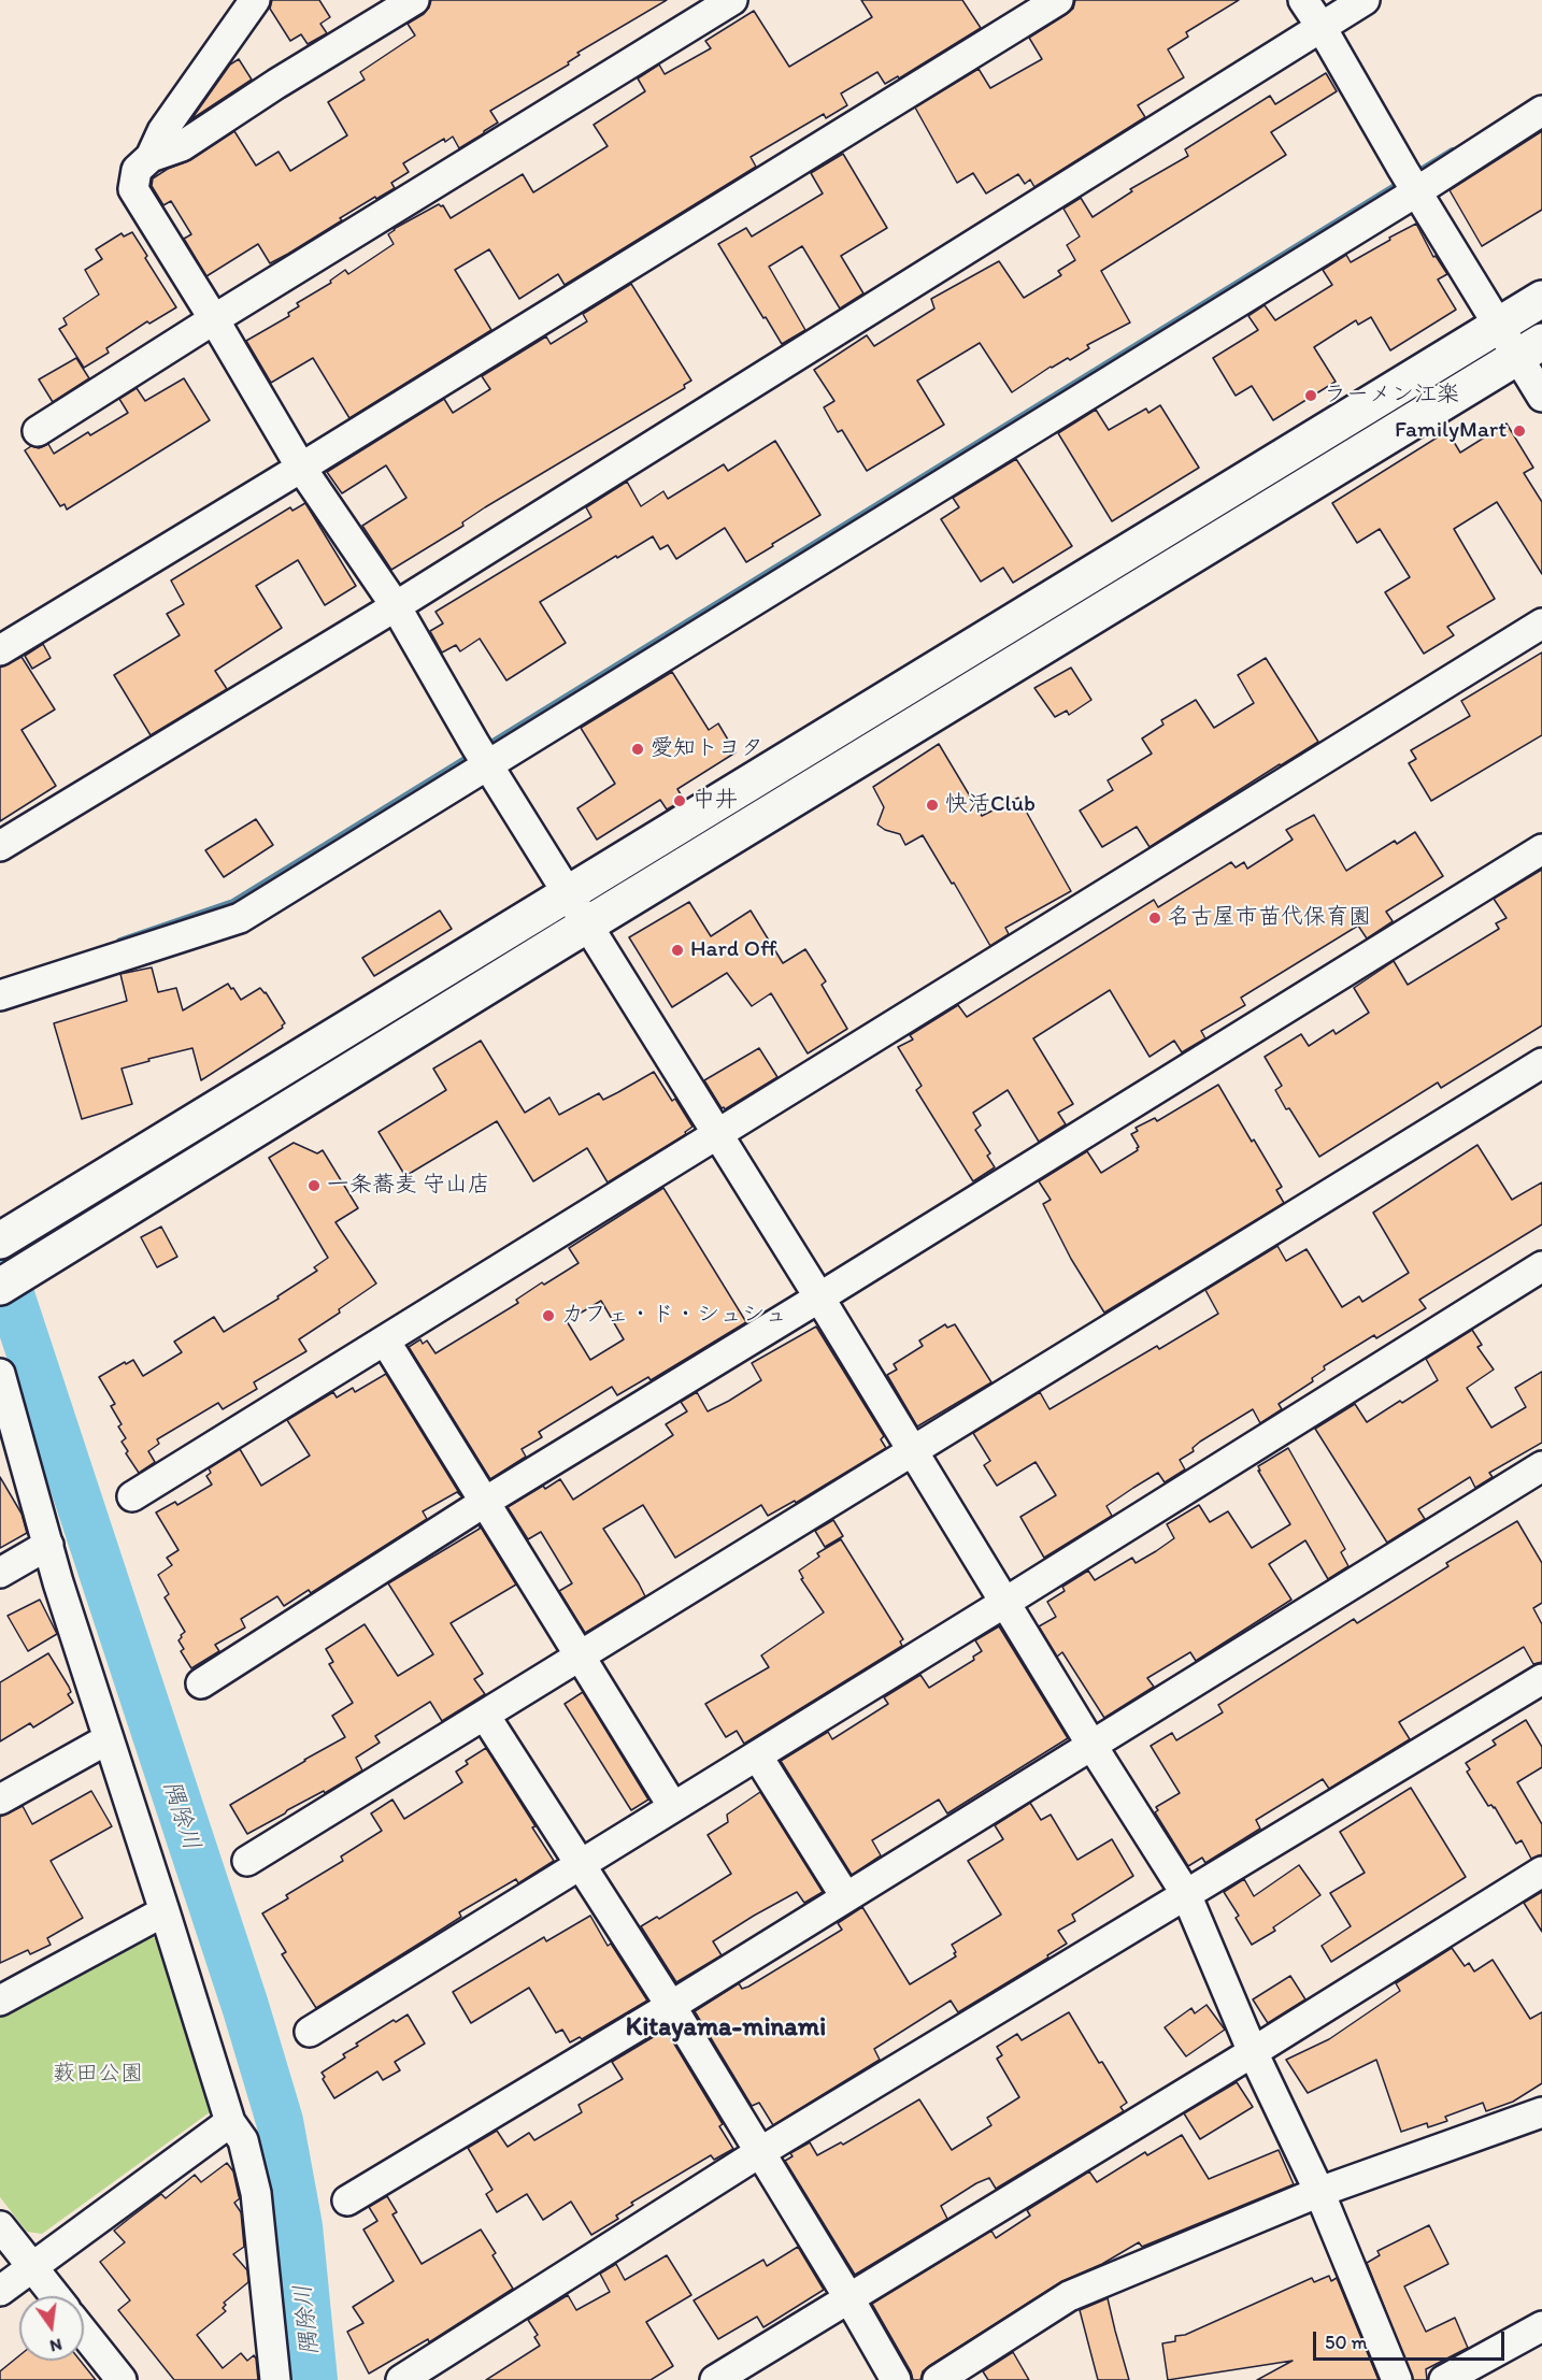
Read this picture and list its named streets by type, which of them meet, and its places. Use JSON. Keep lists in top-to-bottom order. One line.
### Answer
{"districts":["Kitayama-minami"],"water":["隅除川"],"parks":["薮田公園"],"places":["ラーメン江楽","FamilyMart","愛知トヨタ","中井","快活Club","名古屋市苗代保育園","Hard Off","一条蕎麦 守山店","カフェ・ド・シュシュ"],"scale_bar":"50 m","north":"bottom"}
